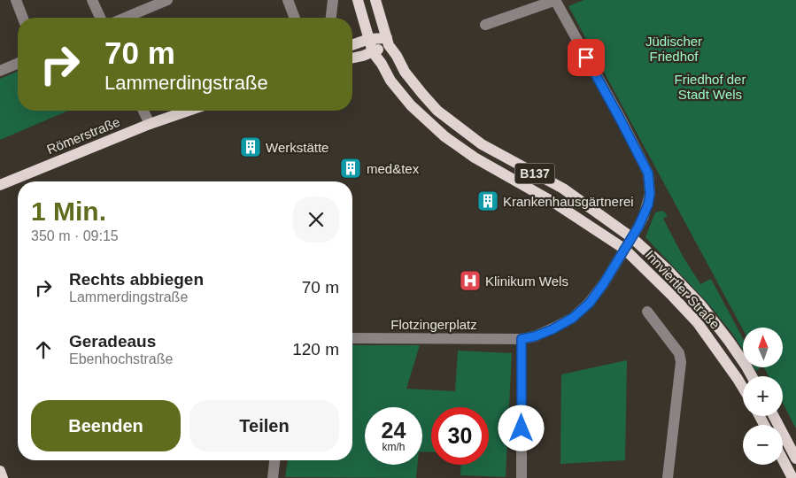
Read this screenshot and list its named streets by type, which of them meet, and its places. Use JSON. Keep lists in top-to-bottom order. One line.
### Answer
{"streets":{"main road":["Römerstraße","B137","Innviertler Straße"],"street":["Flotzingerplatz"]},"crossings":[["Innviertler Straße","Flotzingerplatz"]],"parks":["Jüdischer Friedhof","Friedhof der Stadt Wels"],"places":{"building":["Werkstätte","med&tex","Krankenhausgärtnerei"],"hospital":["Klinikum Wels"]},"north":"top","page":{"turn":["70 m","Lammerdingstraße"],"heading":["1 Min.","350 m · 09:15"],"list":[{"name":"Rechts abbiegen","note":"Lammerdingstraße","value":"70 m"},{"name":"Geradeaus","note":"Ebenhochstraße","value":"120 m"}],"map_buttons":["+","−"],"buttons":["Beenden","Teilen"],"speed":"24 km/h","limit":"30"}}
